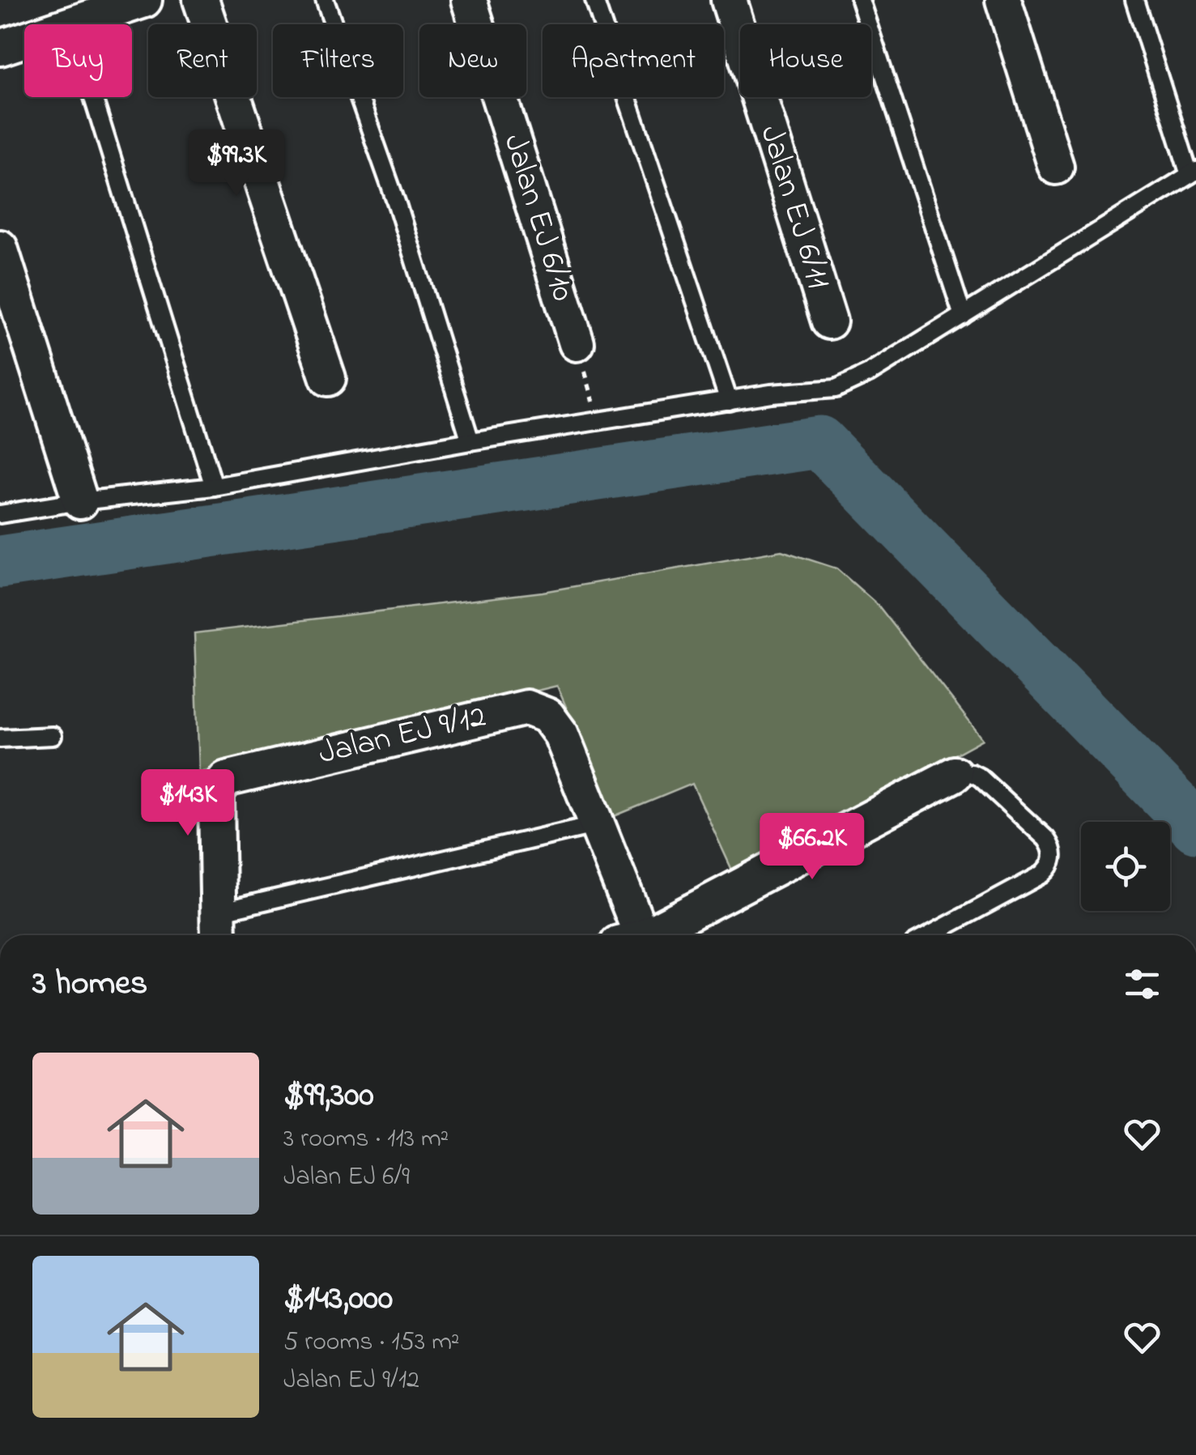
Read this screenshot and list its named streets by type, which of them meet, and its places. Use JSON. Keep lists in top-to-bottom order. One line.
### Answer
{"streets":{"street":["Jalan EJ 6/11","Jalan EJ 6/10","Jalan EJ 9/12"]},"page":{"chip":["Buy","Rent","Filters","New","Apartment","House"],"price":["$99.3K","$143K","$66.2K"],"heading":"3 homes","list":[{"name":"$99,300","note":"3 rooms · 113 m² · Jalan EJ 6/9"},{"name":"$143,000","note":"5 rooms · 153 m² · Jalan EJ 9/12"}]}}
